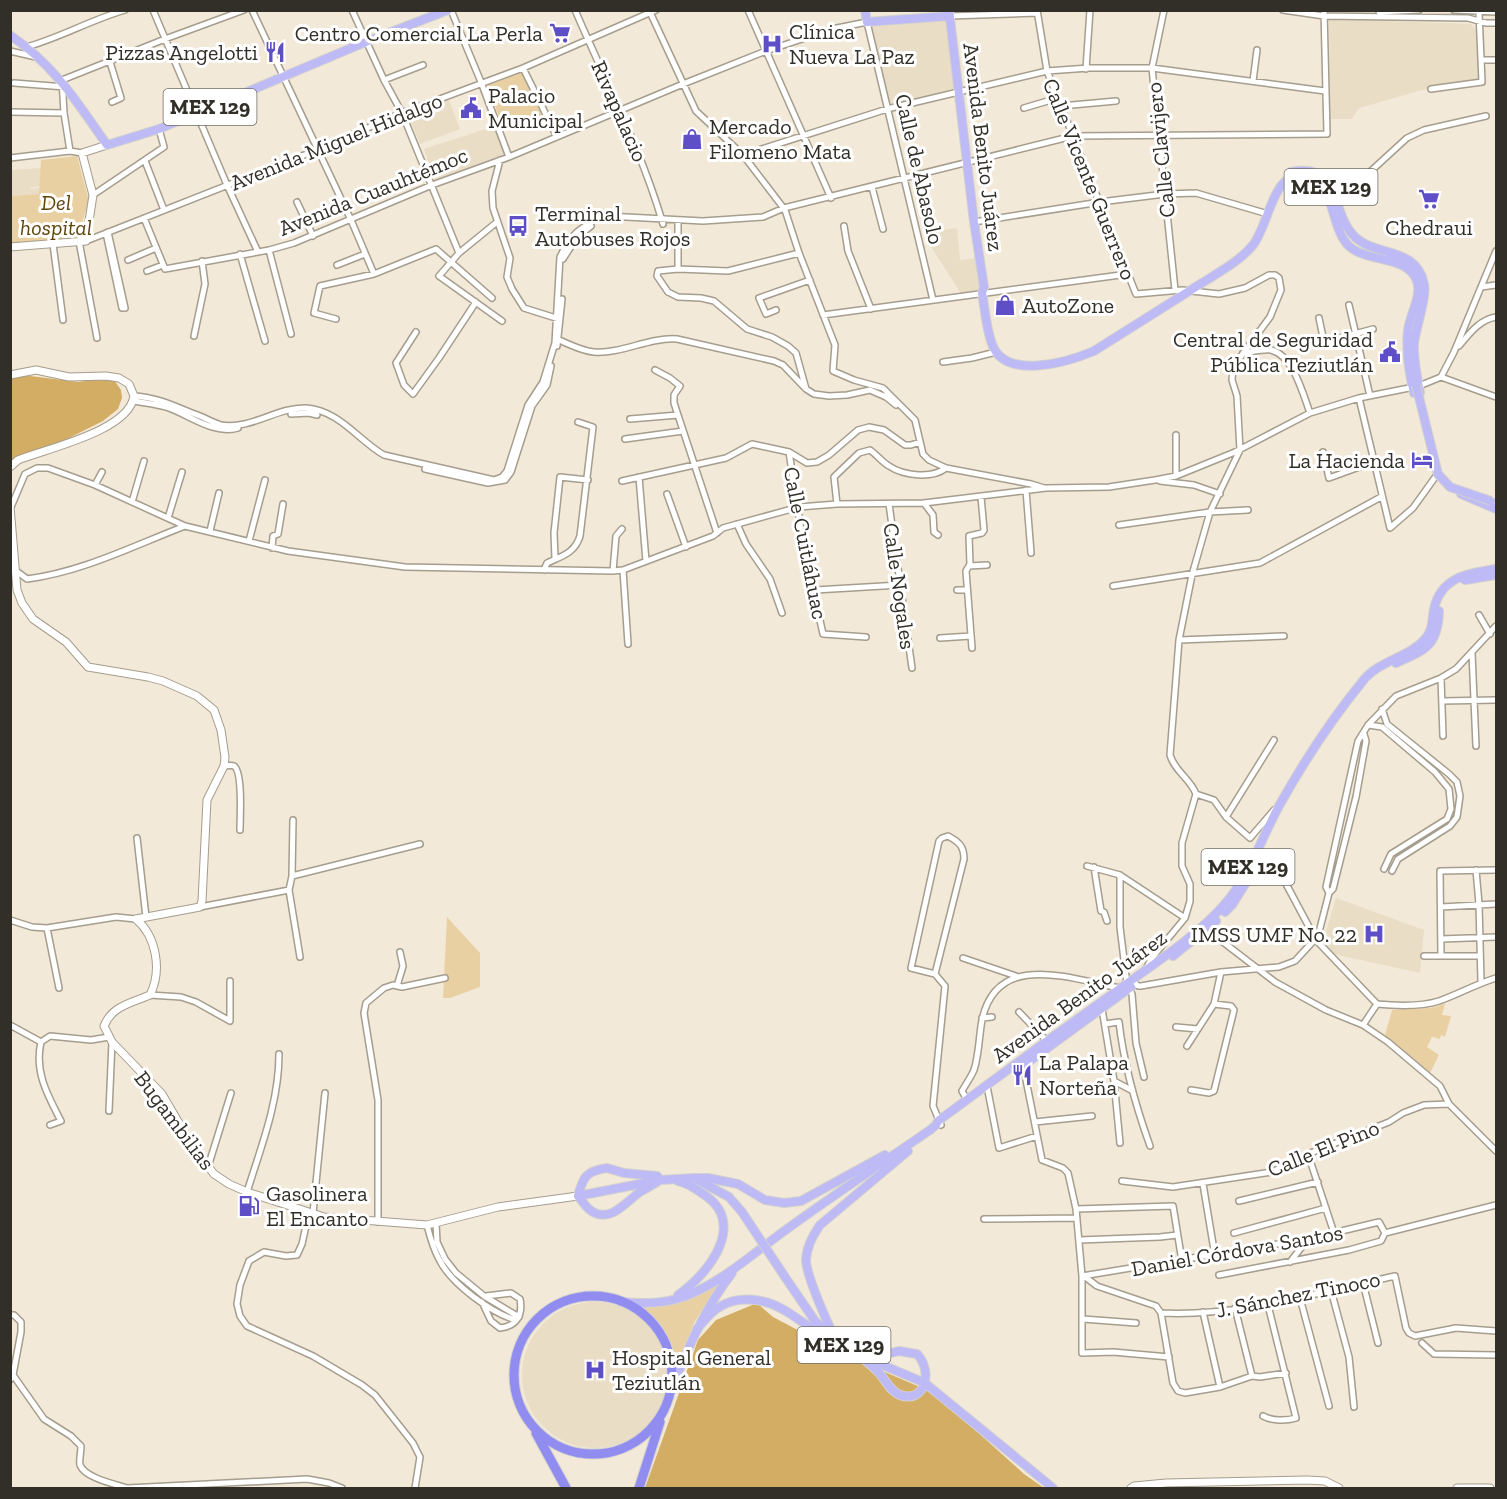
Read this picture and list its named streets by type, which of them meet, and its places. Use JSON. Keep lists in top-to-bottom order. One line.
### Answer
{"streets":{"main road":["MEX 129","Avenida Miguel Hidalgo","Avenida Benito Juárez","Calle de Abasolo","Avenida Cuauhtémoc","Bugambilias"],"street":["Rivapalacio","Calle Clavijero","Calle Vicente Guerrero","Calle Cuitláhuac","Calle Nogales","Calle El Pino","Daniel Córdova Santos","J. Sánchez Tinoco"]},"crossings":[["MEX 129","Avenida Benito Juárez"],["MEX 129","Calle Clavijero"],["MEX 129","Calle Vicente Guerrero"],["Rivapalacio","Avenida Miguel Hidalgo"],["Rivapalacio","Avenida Cuauhtémoc"],["Avenida Benito Juárez","Avenida Cuauhtémoc"],["Calle Clavijero","Calle Vicente Guerrero"],["Calle de Abasolo","Avenida Cuauhtémoc"],["Calle Vicente Guerrero","Avenida Cuauhtémoc"]],"parks":["Del hospital"],"places":{"supermarket":["Centro Comercial La Perla","Chedraui"],"hospital":["Clínica Nueva La Paz","IMSS UMF No. 22","Hospital General Teziutlán"],"restaurant":["Pizzas Angelotti","La Palapa Norteña"],"public building":["Palacio Municipal","Central de Seguridad Pública Teziutlán"],"shop":["Mercado Filomeno Mata","AutoZone"],"bus stop":["Terminal Autobuses Rojos"],"hotel":["La Hacienda"],"fuel station":["Gasolinera El Encanto"]}}
